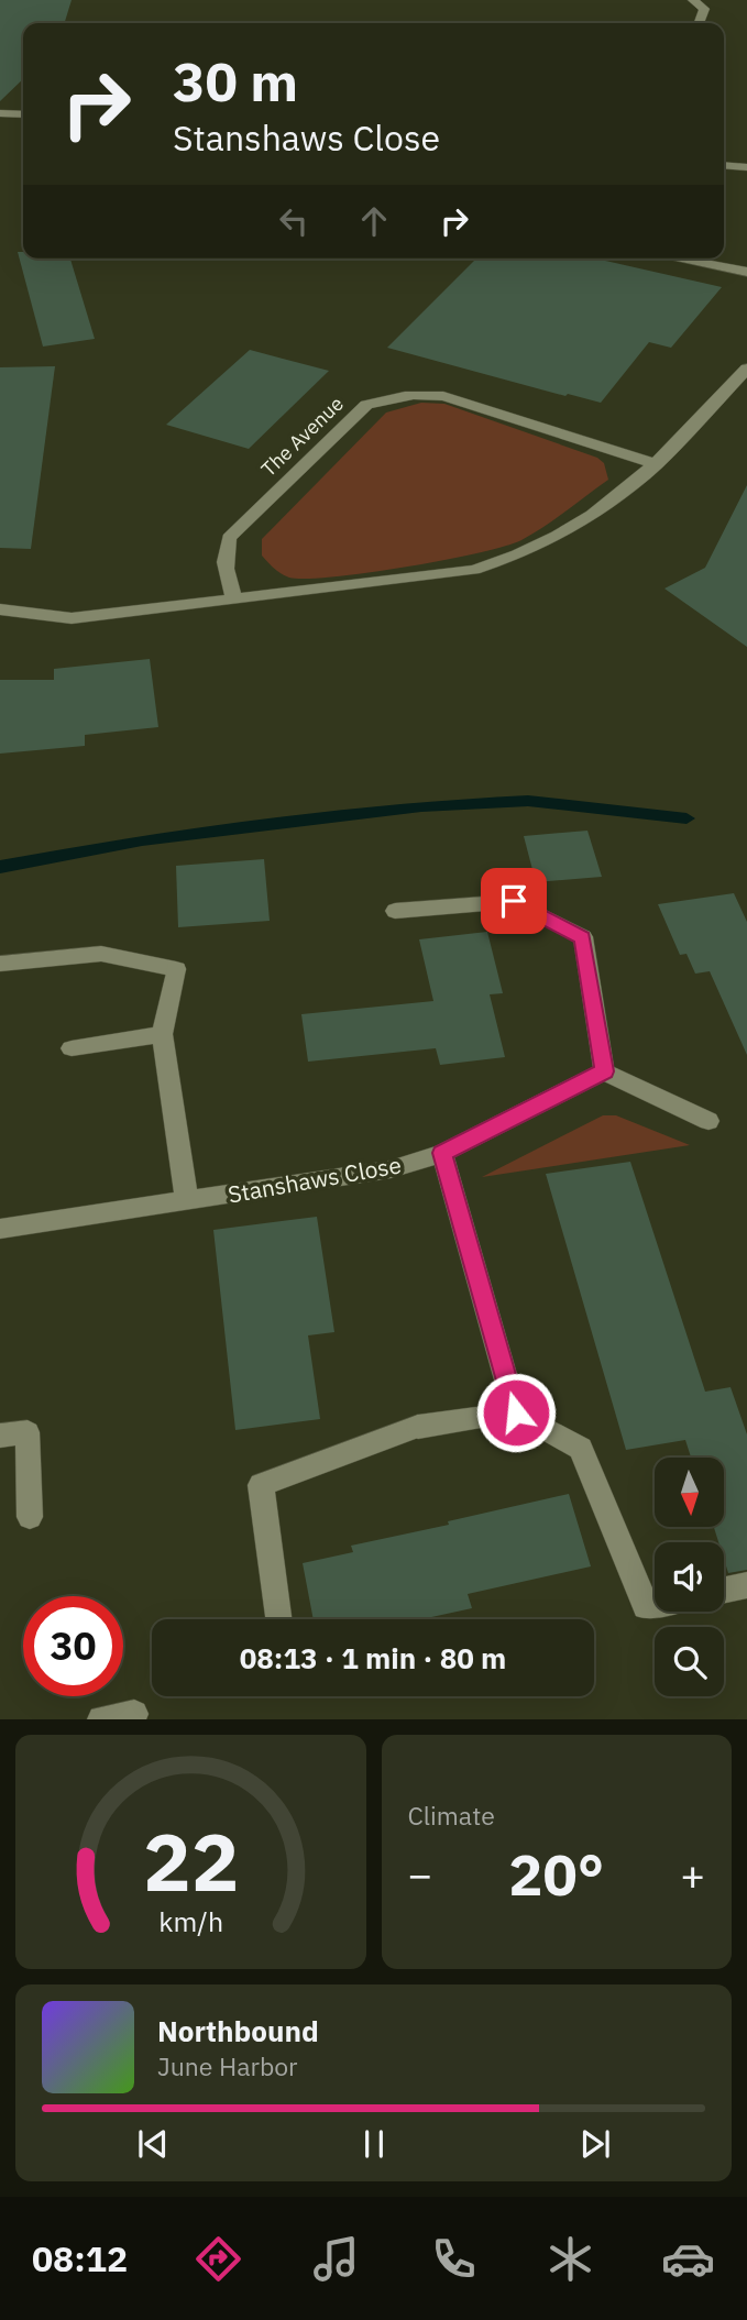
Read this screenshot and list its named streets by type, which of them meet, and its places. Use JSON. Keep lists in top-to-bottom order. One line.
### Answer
{"streets":{"street":["The Avenue","Stanshaws Close"]},"north":"bottom","page":{"turn":["30 m","Stanshaws Close"],"limit":"30","trip":"08:13 · 1 min · 80 m","tile":"Climate","heat":["−","20°","+"],"song":["Northbound","June Harbor"],"tabs":"08:12","gauge":["22","km/h"]}}
